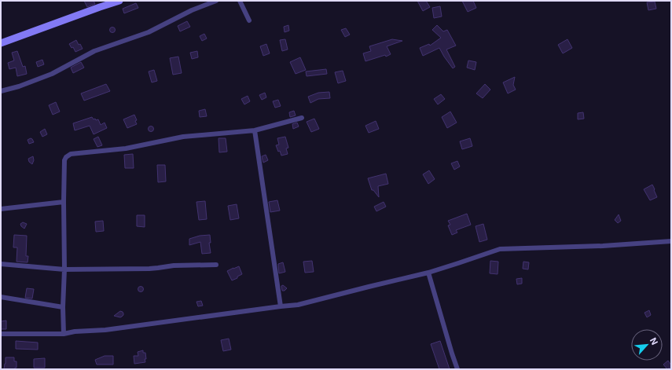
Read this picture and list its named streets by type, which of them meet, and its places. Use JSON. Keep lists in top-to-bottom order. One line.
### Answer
{"north":"top right"}
